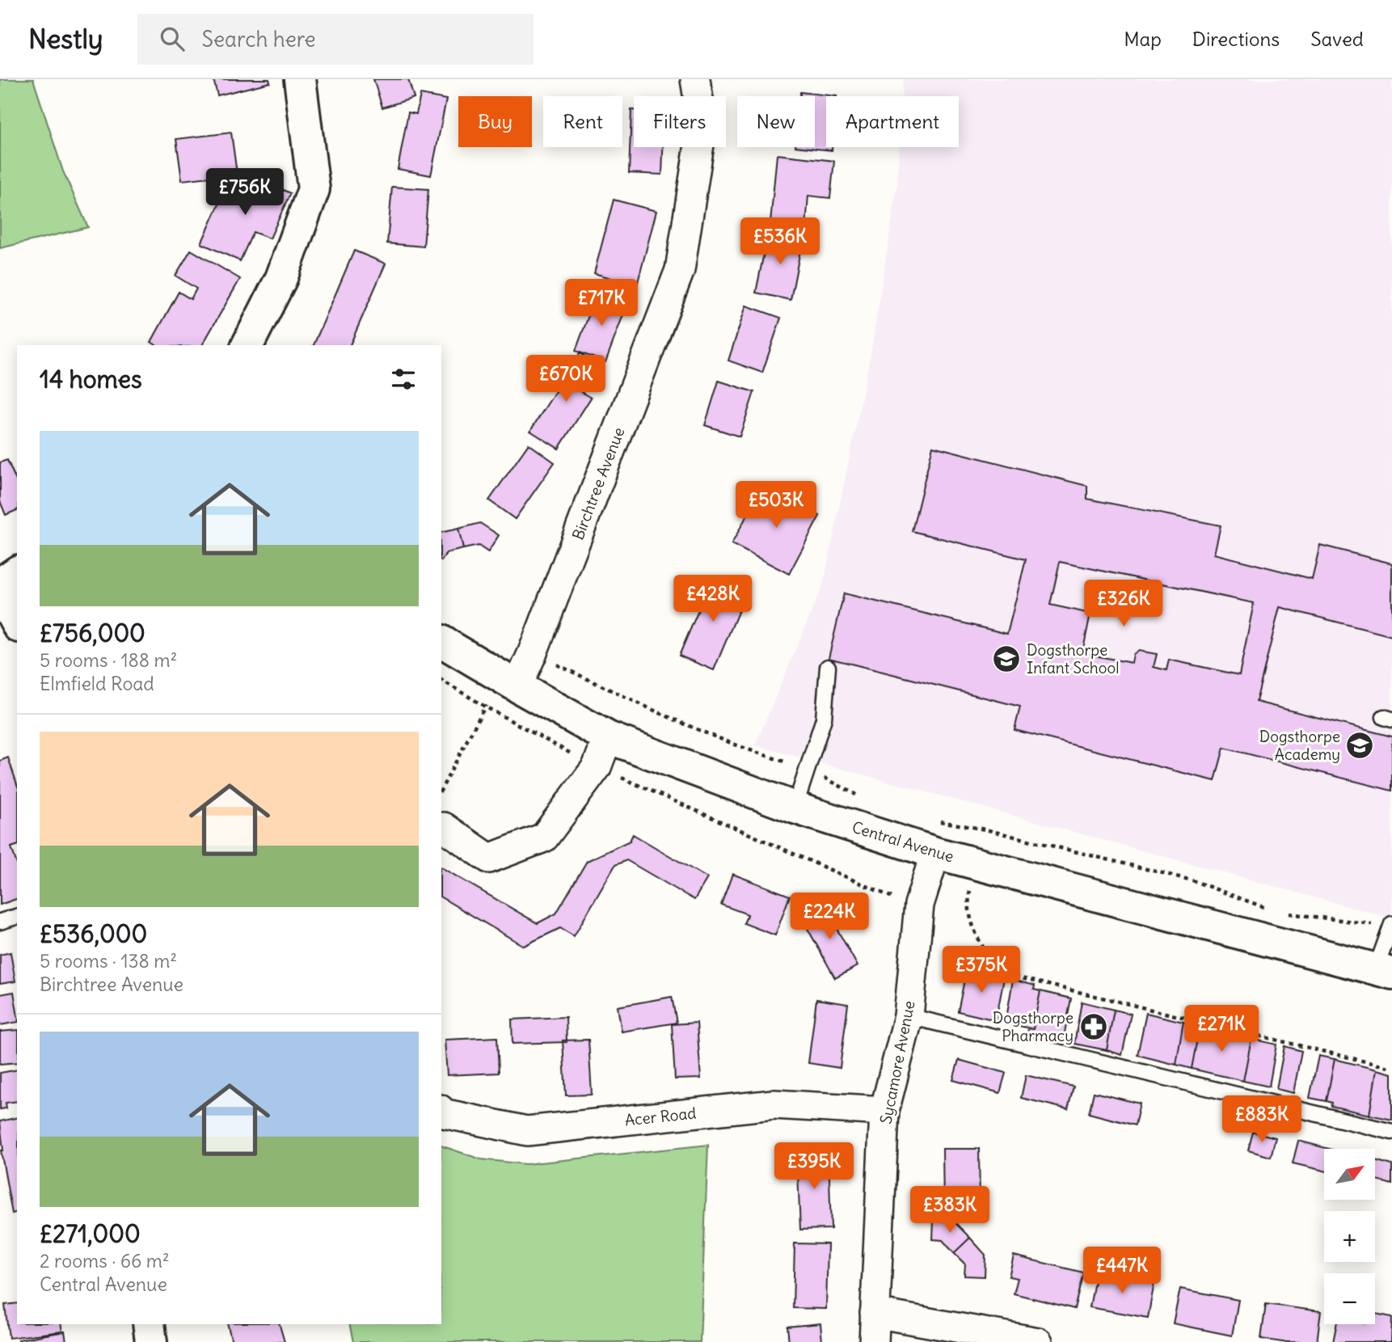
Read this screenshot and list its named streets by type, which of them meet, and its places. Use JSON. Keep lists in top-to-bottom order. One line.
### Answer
{"streets":{"street":["Birchtree Avenue","Central Avenue","Sycamore Avenue","Acer Road"]},"crossings":[["Birchtree Avenue","Central Avenue"],["Central Avenue","Sycamore Avenue"],["Sycamore Avenue","Acer Road"]],"places":{"school or university":["Dogsthorpe Infant School","Dogsthorpe Academy"],"pharmacy":["Dogsthorpe Pharmacy"]},"north":"top right","page":{"header":"Nestly","search":"Search here","nav":["Map","Directions","Saved"],"chip":["Buy","Rent","Filters","New","Apartment"],"price":["£756K","£536K","£717K","£670K","£503K","£428K","£326K","£224K","£375K","£271K","£883K","£395K","£383K","£447K"],"heading":"14 homes","list":[{"name":"£756,000","note":"5 rooms · 188 m² · Elmfield Road"},{"name":"£536,000","note":"5 rooms · 138 m² · Birchtree Avenue"},{"name":"£271,000","note":"2 rooms · 66 m² · Central Avenue"}],"map_buttons":["+","−"]}}
